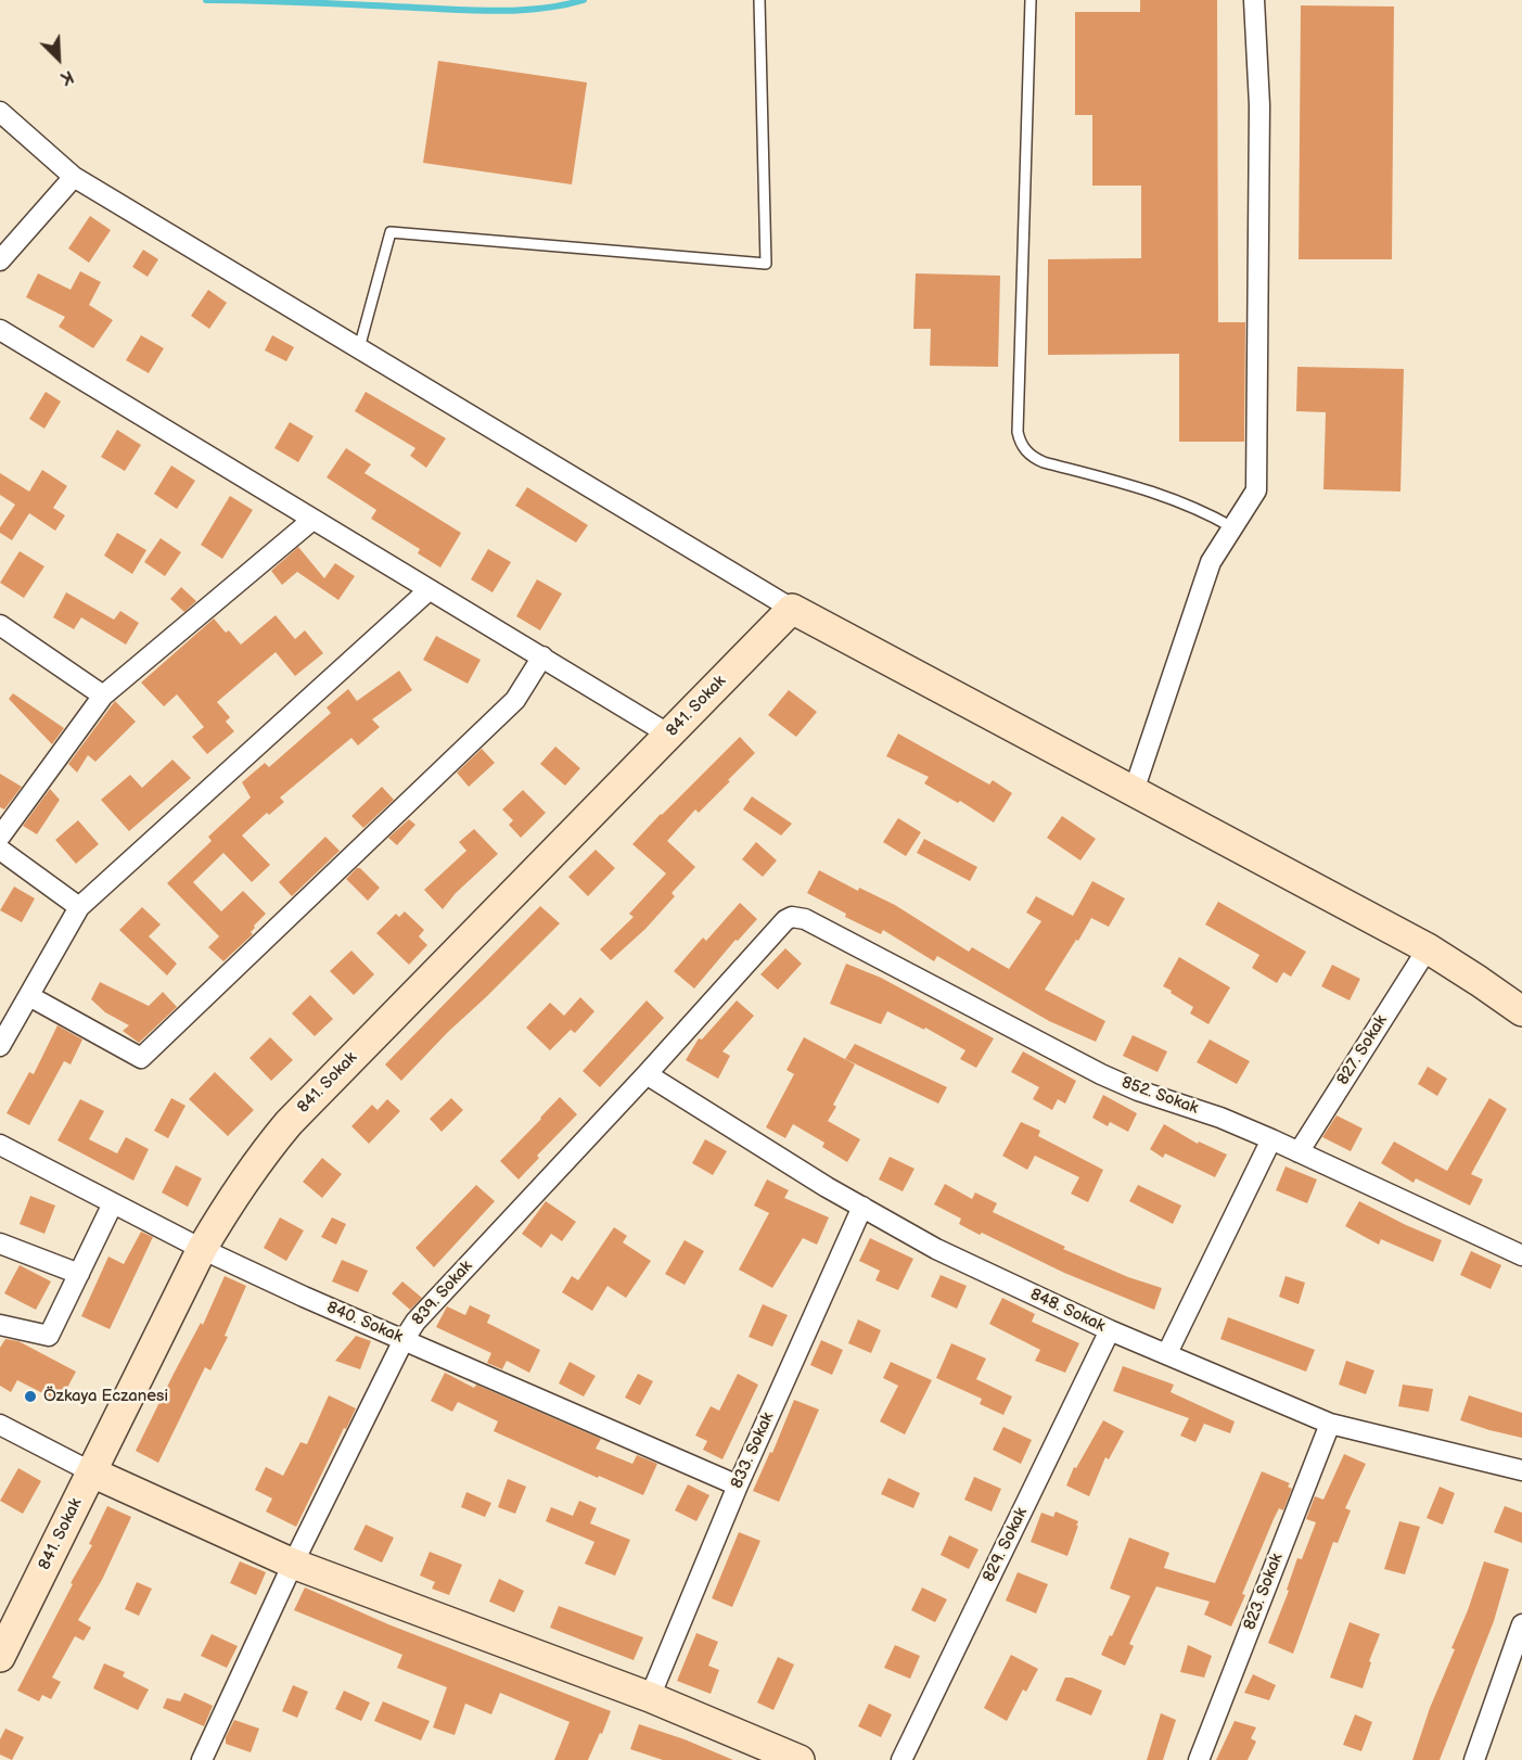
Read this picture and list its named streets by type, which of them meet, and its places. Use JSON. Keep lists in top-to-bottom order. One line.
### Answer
{"streets":{"street":["841. Sokak","827. Sokak","852. Sokak","839. Sokak","848. Sokak","840. Sokak","833. Sokak","829. Sokak","823. Sokak"]},"crossings":[["841. Sokak","840. Sokak"],["827. Sokak","852. Sokak"],["852. Sokak","839. Sokak"],["839. Sokak","848. Sokak"],["839. Sokak","840. Sokak"],["848. Sokak","833. Sokak"],["848. Sokak","829. Sokak"],["848. Sokak","823. Sokak"],["840. Sokak","833. Sokak"]],"places":["Özkaya Eczanesi"],"north":"bottom right"}
